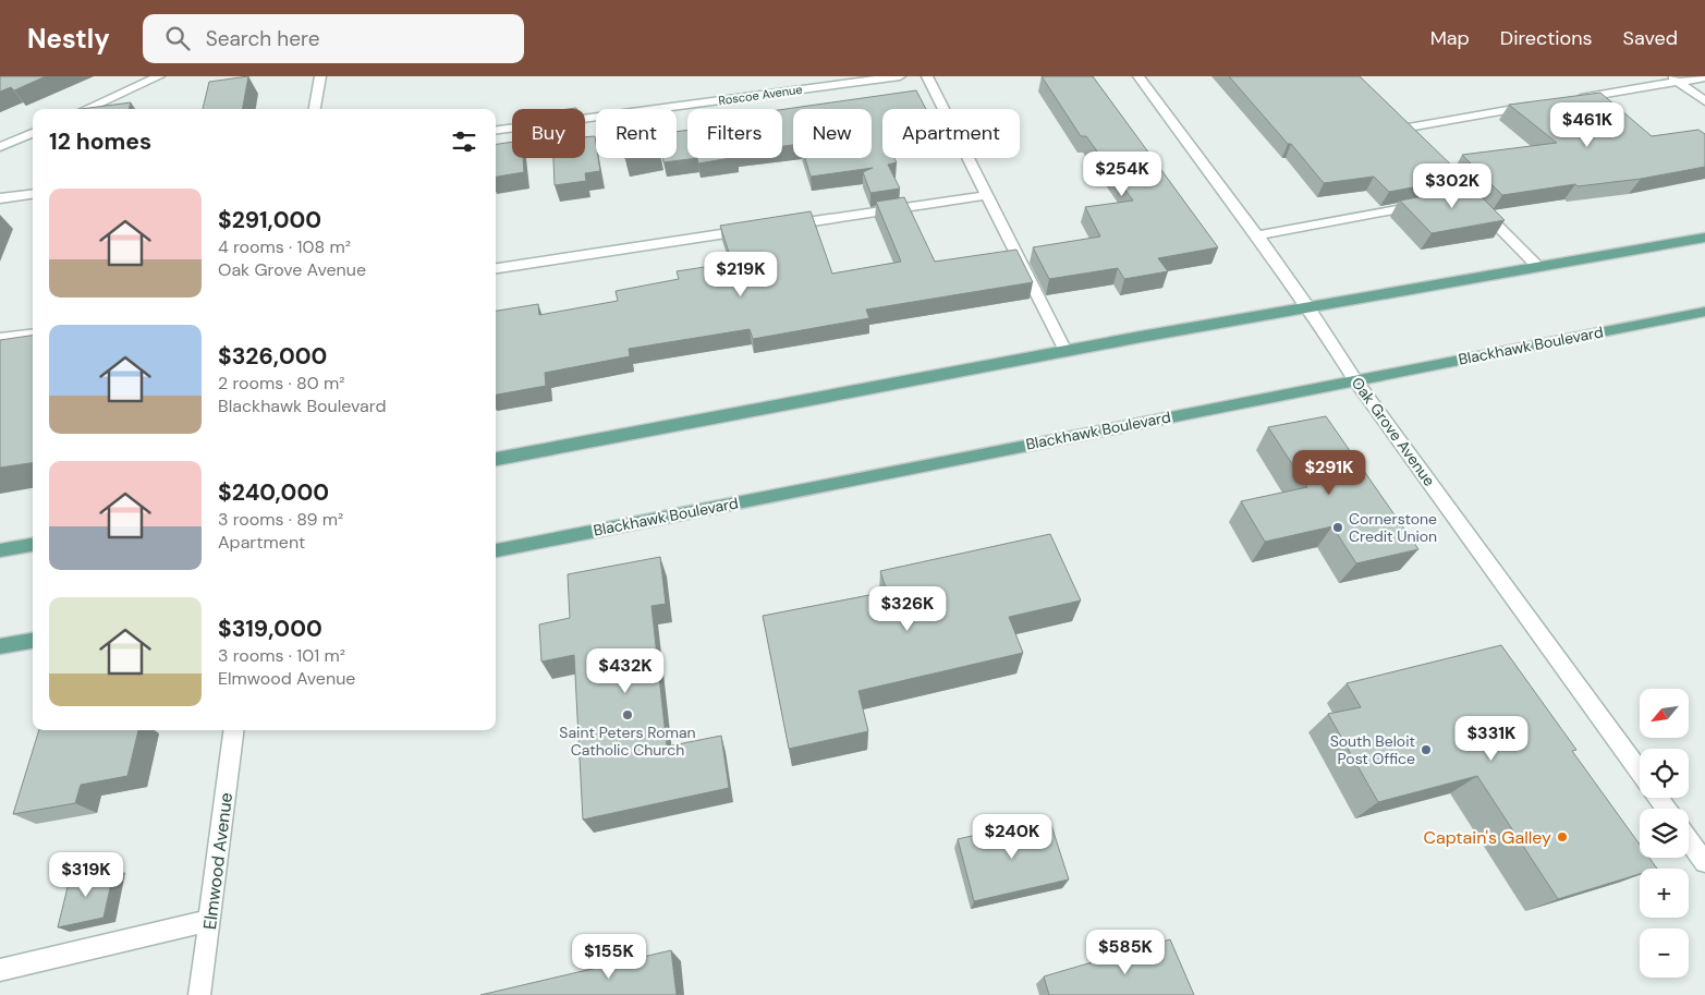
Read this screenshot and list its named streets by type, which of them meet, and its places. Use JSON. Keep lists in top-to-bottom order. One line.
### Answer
{"streets":{"main road":["Blackhawk Boulevard"],"street":["Roscoe Avenue","Oak Grove Avenue","Elmwood Avenue"]},"crossings":[["Blackhawk Boulevard","Oak Grove Avenue"]],"places":["Cornerstone Credit Union","Saint Peters Roman Catholic Church","South Beloit Post Office","Captain's Galley"],"north":"bottom left","page":{"header":"Nestly","search":"Search here","nav":["Map","Directions","Saved"],"price":["$461K","$254K","$302K","$219K","$291K","$326K","$432K","$331K","$240K","$319K","$585K","$155K"],"chip":["Buy","Rent","Filters","New","Apartment"],"heading":"12 homes","list":[{"name":"$291,000","note":"4 rooms · 108 m² · Oak Grove Avenue"},{"name":"$326,000","note":"2 rooms · 80 m² · Blackhawk Boulevard"},{"name":"$240,000","note":"3 rooms · 89 m² · Apartment"},{"name":"$319,000","note":"3 rooms · 101 m² · Elmwood Avenue"}],"map_buttons":["+","−"]}}
